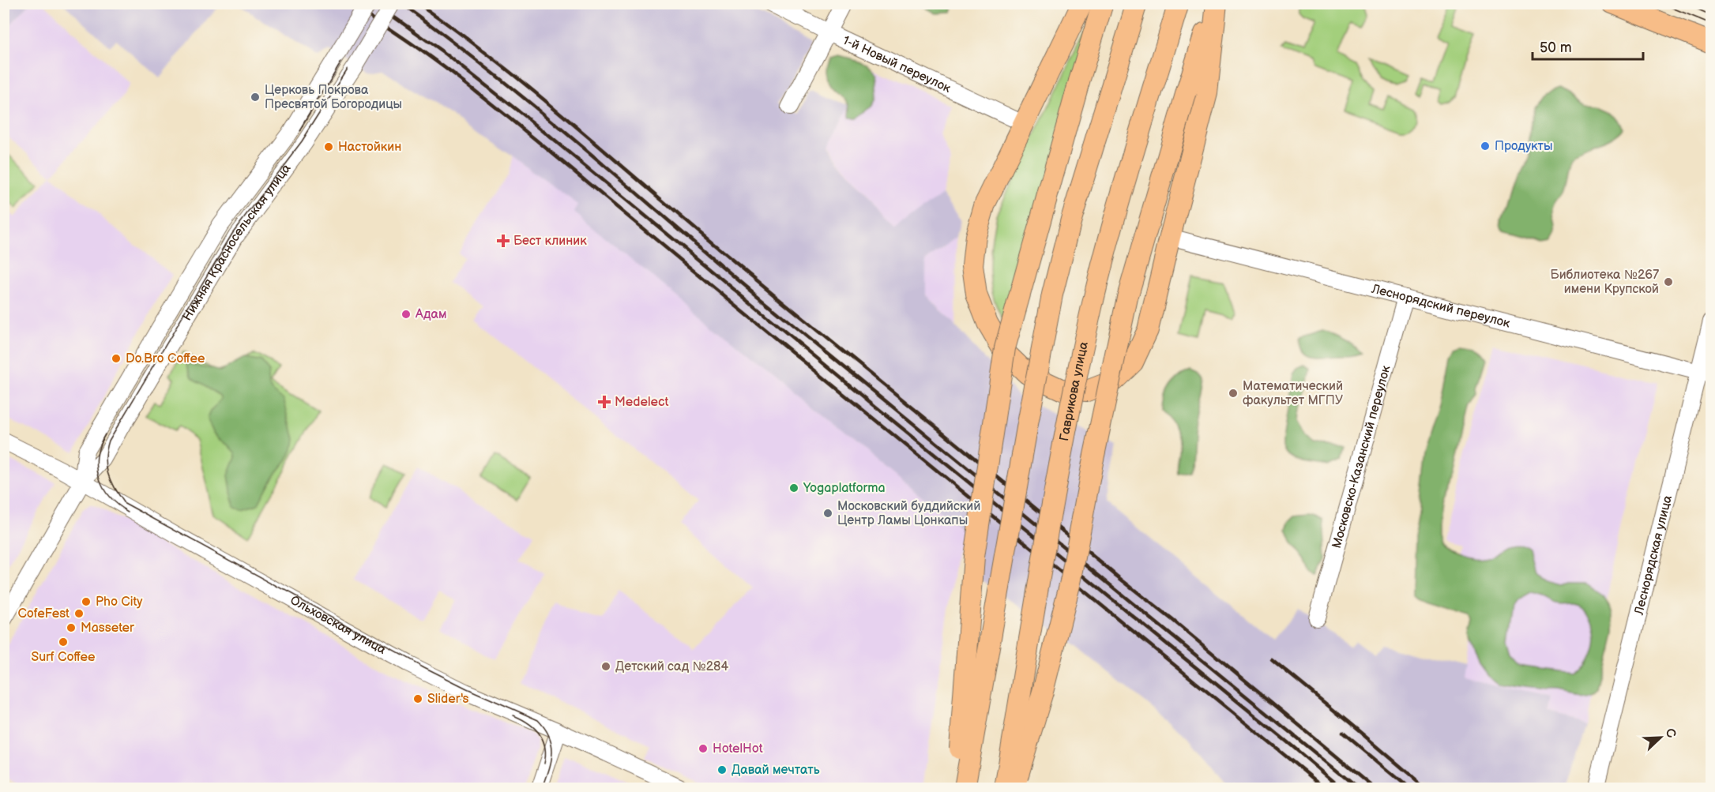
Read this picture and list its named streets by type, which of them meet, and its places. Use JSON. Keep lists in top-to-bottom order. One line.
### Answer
{"streets":{"main road":["Гаврикова улица"],"street":["1-й Новый переулок","Нижняя Красносельская улица","Леснорядский переулок","Московско-Казанский переулок","Леснорядская улица","Ольховская улица"]},"crossings":[["Нижняя Красносельская улица","Ольховская улица"],["Леснорядский переулок","Московско-Казанский переулок"],["Леснорядский переулок","Леснорядская улица"]],"places":{"other":["Церковь Покрова Пресвятой Богородицы","Продукты","Настойкин","Библиотека №267 имени Крупской","Адам","Do.Bro Coffee","Математический факультет МГПУ","Yogaplatforma","Московский буддийский Центр Ламы Цонкапы","Pho City","CofeFest","Masseter","Surf Coffee","Детский сад №284","Slider's","HotelHot","Давай мечтать"],"health":["Бест клиник","Medelect"]},"scale_bar":"50 m","north":"top right"}
